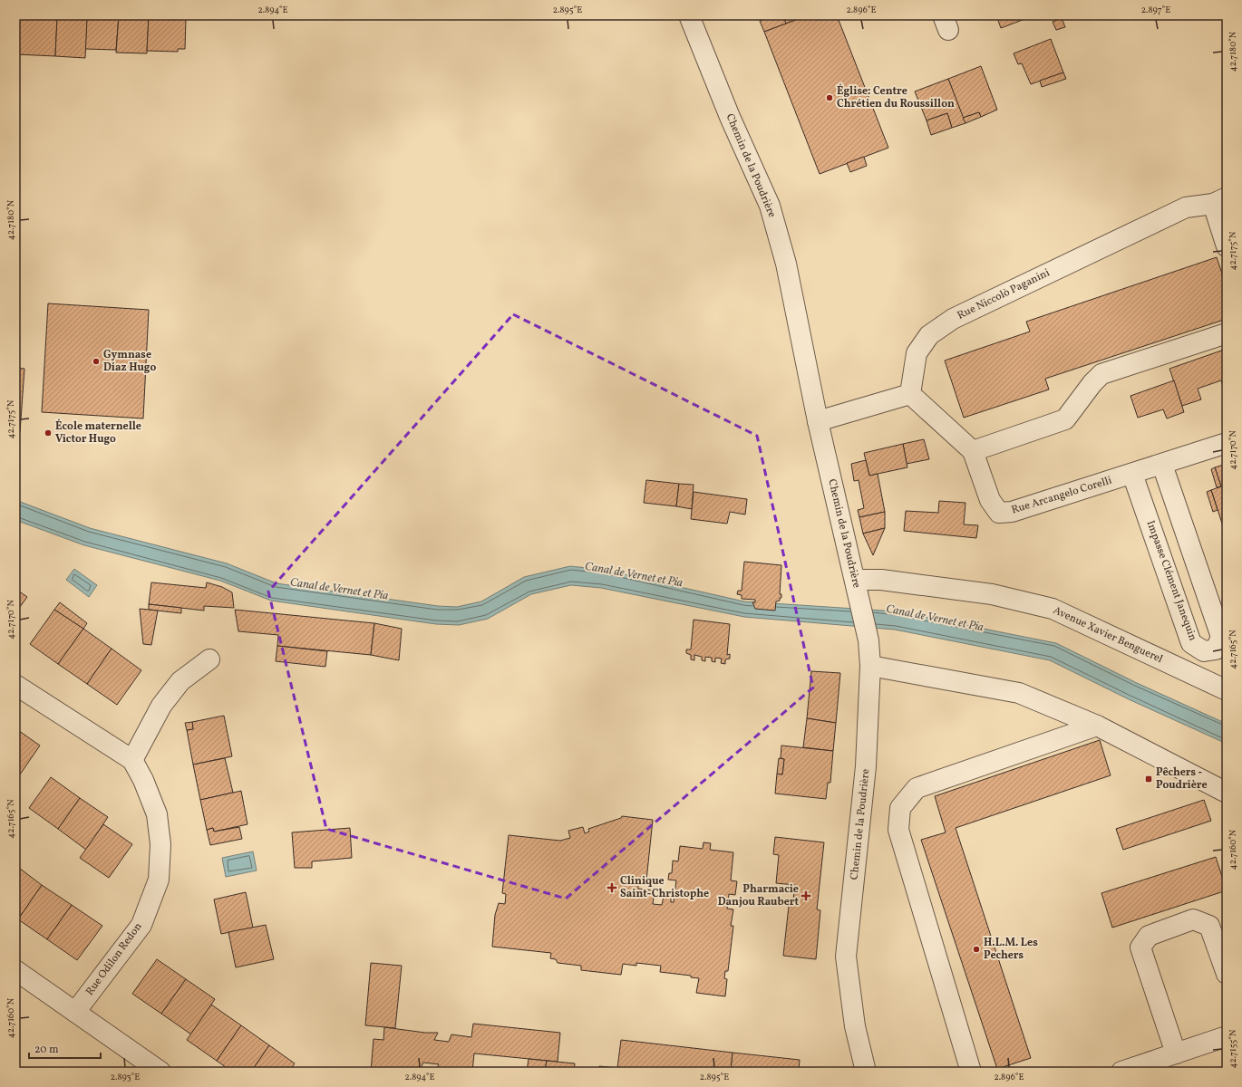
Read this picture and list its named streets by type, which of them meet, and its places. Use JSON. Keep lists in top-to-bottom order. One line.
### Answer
{"streets":{"street":["Chemin de la Poudrière","Rue Niccolò Paganini","Rue Arcangelo Corelli","Impasse Clément Janequin","Avenue Xavier Benguerel","Rue Odilon Redon"]},"crossings":[["Chemin de la Poudrière","Avenue Xavier Benguerel"],["Rue Niccolò Paganini","Rue Arcangelo Corelli"],["Rue Arcangelo Corelli","Impasse Clément Janequin"]],"water":["Canal de Vernet et Pia"],"places":{"other":["Église: Centre Chrétien du Roussillon","Gymnase Diaz Hugo","École maternelle Victor Hugo","H.L.M. Les Pechers"],"transit":["Pêchers - Poudrière"],"health":["Clinique Saint-Christophe","Pharmacie Danjou Raubert"]},"scale_bar":"20 m","coordinates":["2.894°E","2.895°E","2.896°E","2.897°E","42.7180°N","42.7175°N","42.7170°N","42.7165°N","42.7160°N","42.7155°N","2.893°E"]}
